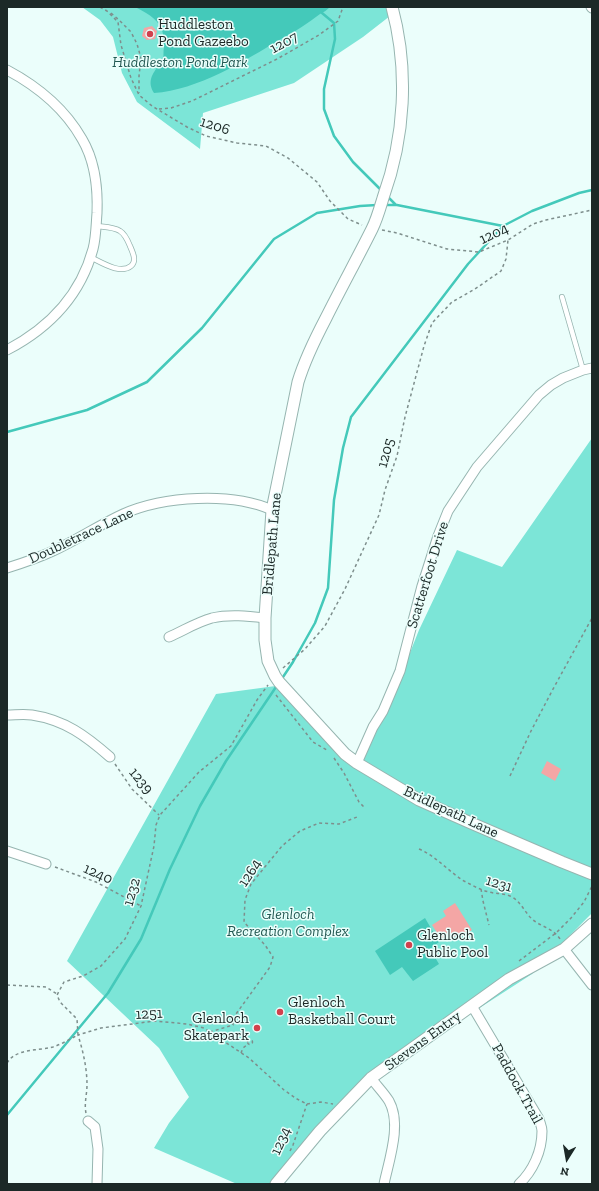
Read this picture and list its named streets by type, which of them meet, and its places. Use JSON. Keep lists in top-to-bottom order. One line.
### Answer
{"streets":{"street":["Doubletrace Lane","Bridlepath Lane","Scatterfoot Drive","Stevens Entry","Paddock Trail"],"path":["1207","1206","1204","1205","1239","1264","1240","1231","1232","1251","1234"]},"crossings":[["1207","1206"],["1204","1205"],["1205","Bridlepath Lane"],["1205","1232"],["Doubletrace Lane","Bridlepath Lane"],["Bridlepath Lane","Scatterfoot Drive"],["Bridlepath Lane","1232"],["1239","1232"],["1264","1251"],["1240","1232"],["1231","Stevens Entry"],["1251","1234"],["Stevens Entry","Paddock Trail"]],"parks":["Huddleston Pond Park","Glenloch Recreation Complex"],"places":["Huddleston Pond Gazeebo","Glenloch Public Pool","Glenloch Basketball Court","Glenloch Skatepark"],"north":"bottom"}
